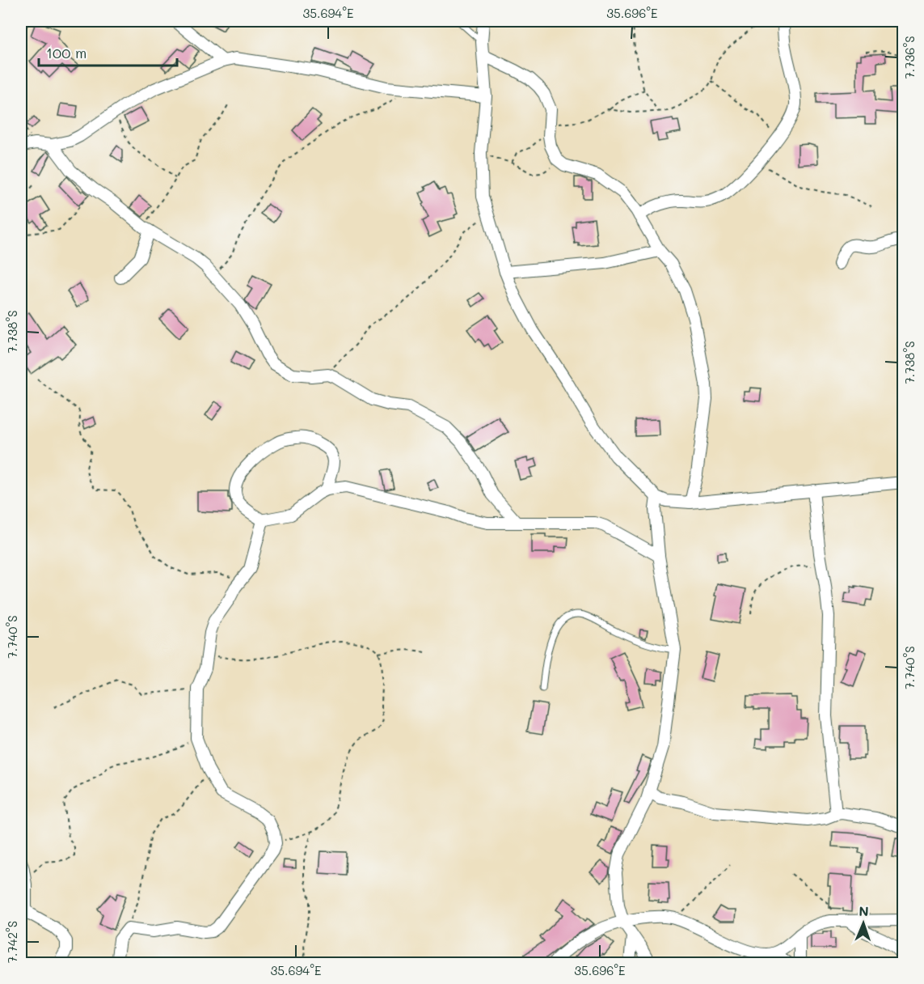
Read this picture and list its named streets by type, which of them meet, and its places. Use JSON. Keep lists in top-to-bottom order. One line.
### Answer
{"scale_bar":"100 m","north":"top","coordinates":["35.694°E","35.696°E","7.736°S","7.738°S","7.740°S","7.742°S"]}
